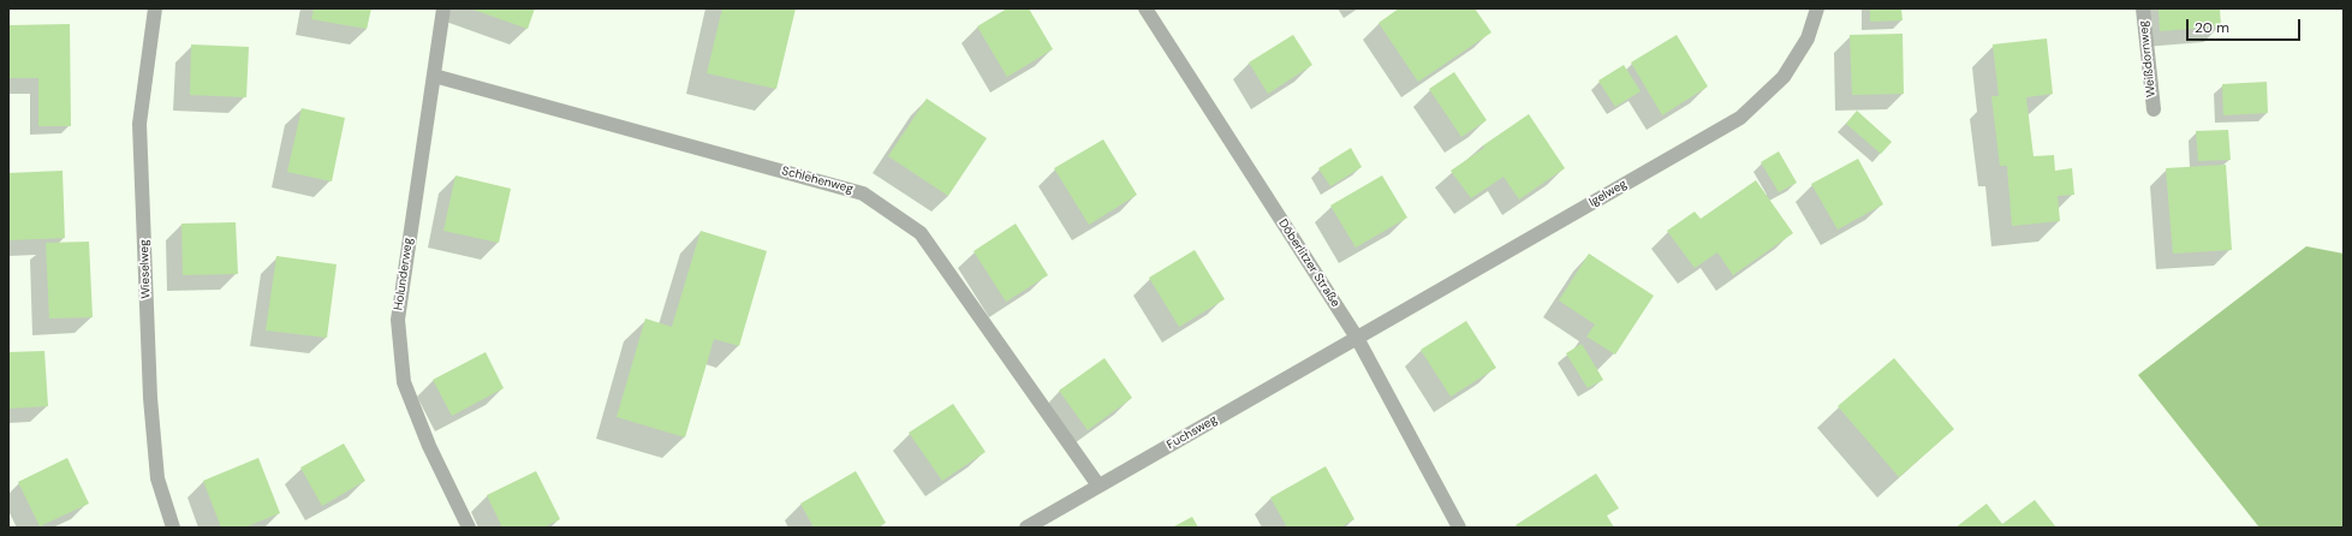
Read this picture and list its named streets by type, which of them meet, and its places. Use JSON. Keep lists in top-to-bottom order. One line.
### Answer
{"streets":{"street":["Weißdornweg","Schlehenweg","Igelweg","Döberlitzer Straße","Wieselweg","Holunderweg","Fuchsweg"]},"crossings":[["Schlehenweg","Holunderweg"],["Schlehenweg","Fuchsweg"],["Igelweg","Döberlitzer Straße"],["Igelweg","Fuchsweg"],["Döberlitzer Straße","Fuchsweg"]],"scale_bar":"20 m"}
